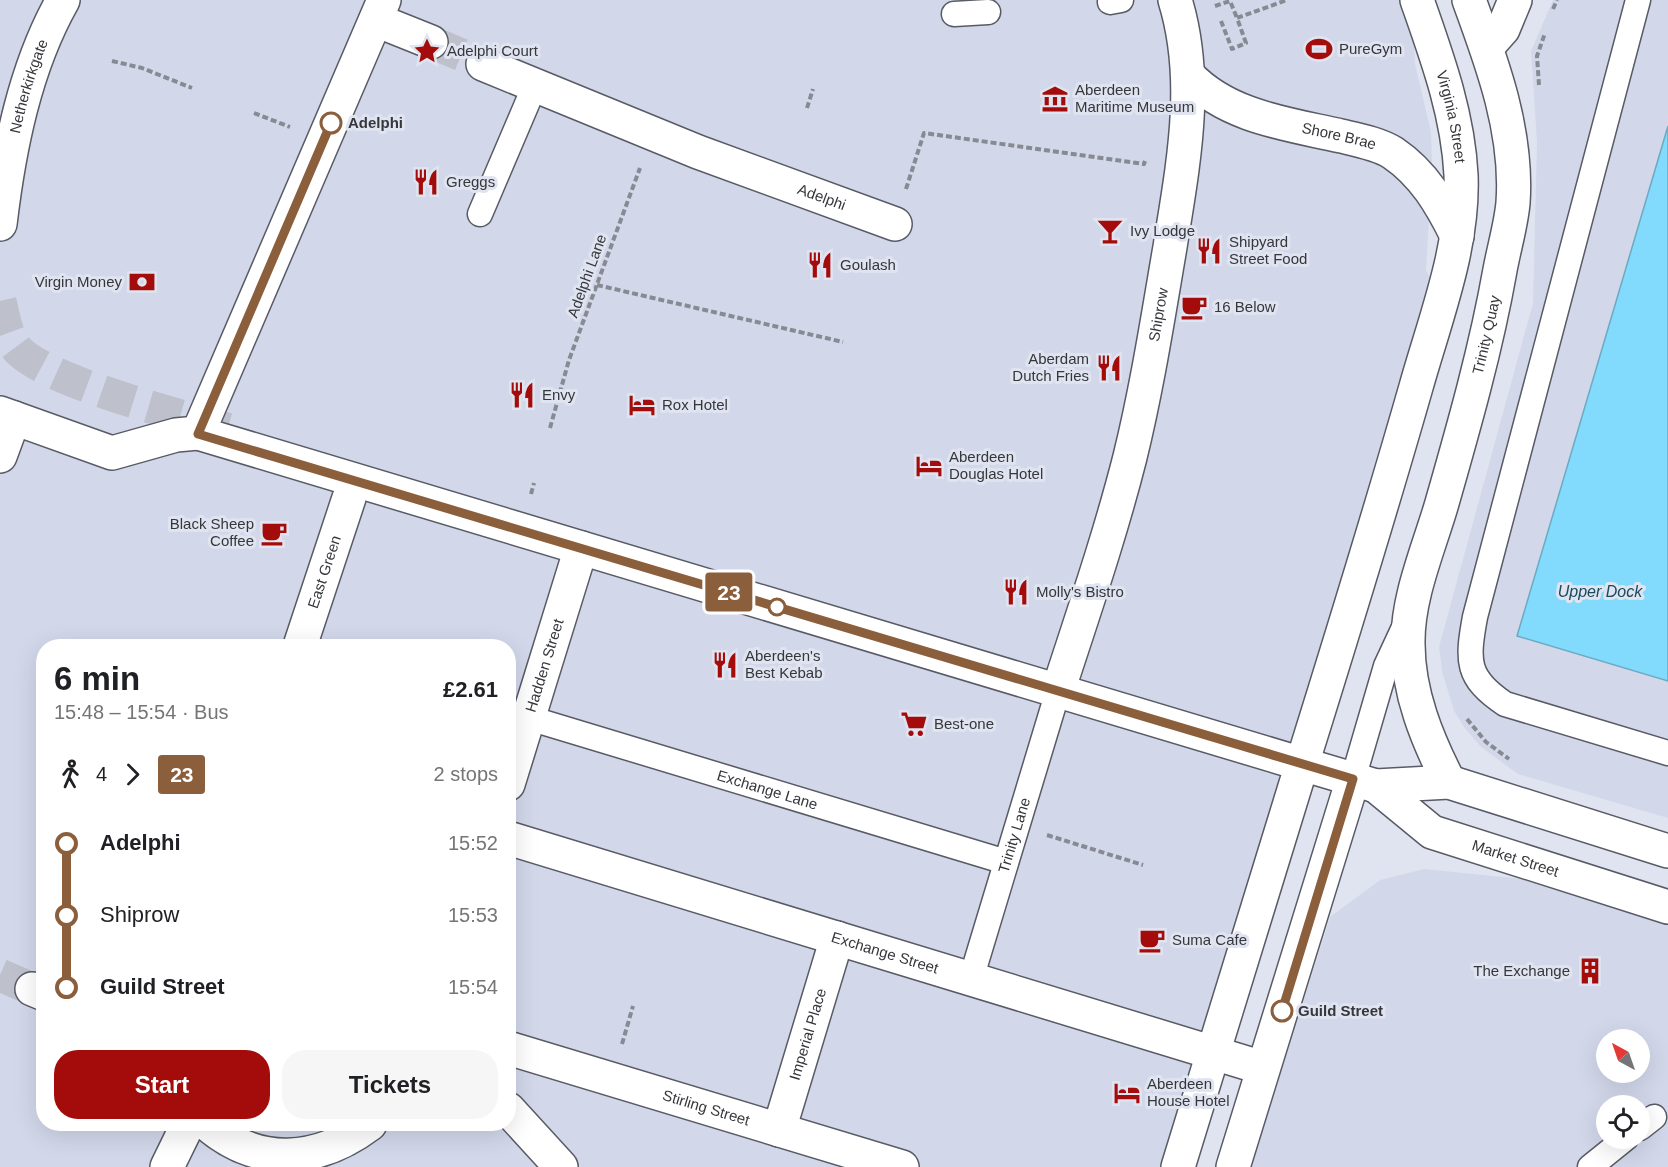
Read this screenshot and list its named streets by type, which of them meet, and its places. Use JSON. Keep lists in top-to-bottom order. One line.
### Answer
{"streets":{"street":["Netherkirkgate","Virginia Street","Shore Brae","Adelphi","Shiprow","Trinity Quay","East Green","Hadden Street","Market Street","Exchange Street","Imperial Place","Stirling Street"],"lane":["Exchange Lane","Trinity Lane"],"path":["Adelphi Lane"]},"crossings":[["Virginia Street","Shore Brae"],["Shore Brae","Shiprow"],["Adelphi","Adelphi Lane"],["Shiprow","Trinity Lane"],["Shiprow","Market Street"],["Trinity Quay","Market Street"],["Hadden Street","Exchange Lane"],["Hadden Street","Market Street"],["Exchange Lane","Trinity Lane"],["Trinity Lane","Market Street"],["Trinity Lane","Exchange Street"],["Exchange Street","Imperial Place"],["Imperial Place","Stirling Street"]],"water":["Upper Dock"],"places":{"sports":["PureGym"],"place":["Adelphi Court"],"museum":["Aberdeen Maritime Museum"],"other":["Adelphi","Guild Street"],"restaurant":["Greggs","Shipyard Street Food","Goulash","Aberdam Dutch Fries","Envy","Molly's Bistro","Aberdeen's Best Kebab"],"bar":["Ivy Lodge"],"bank":["Virgin Money"],"cafe":["16 Below","Black Sheep Coffee","Suma Cafe"],"hotel":["Rox Hotel","Aberdeen Douglas Hotel","Aberdeen House Hotel"],"supermarket":["Best-one"],"building":["The Exchange"]},"lines":["bus line 23"],"north":"top left","page":{"on_map":"23","heading":["6 min","15:48 – 15:54 · Bus","£2.61"],"legs":["4","23","2 stops"],"list":[{"name":"Adelphi","value":"15:52"},{"name":"Shiprow","value":"15:53"},{"name":"Guild Street","value":"15:54"}],"buttons":["Start","Tickets"]}}
